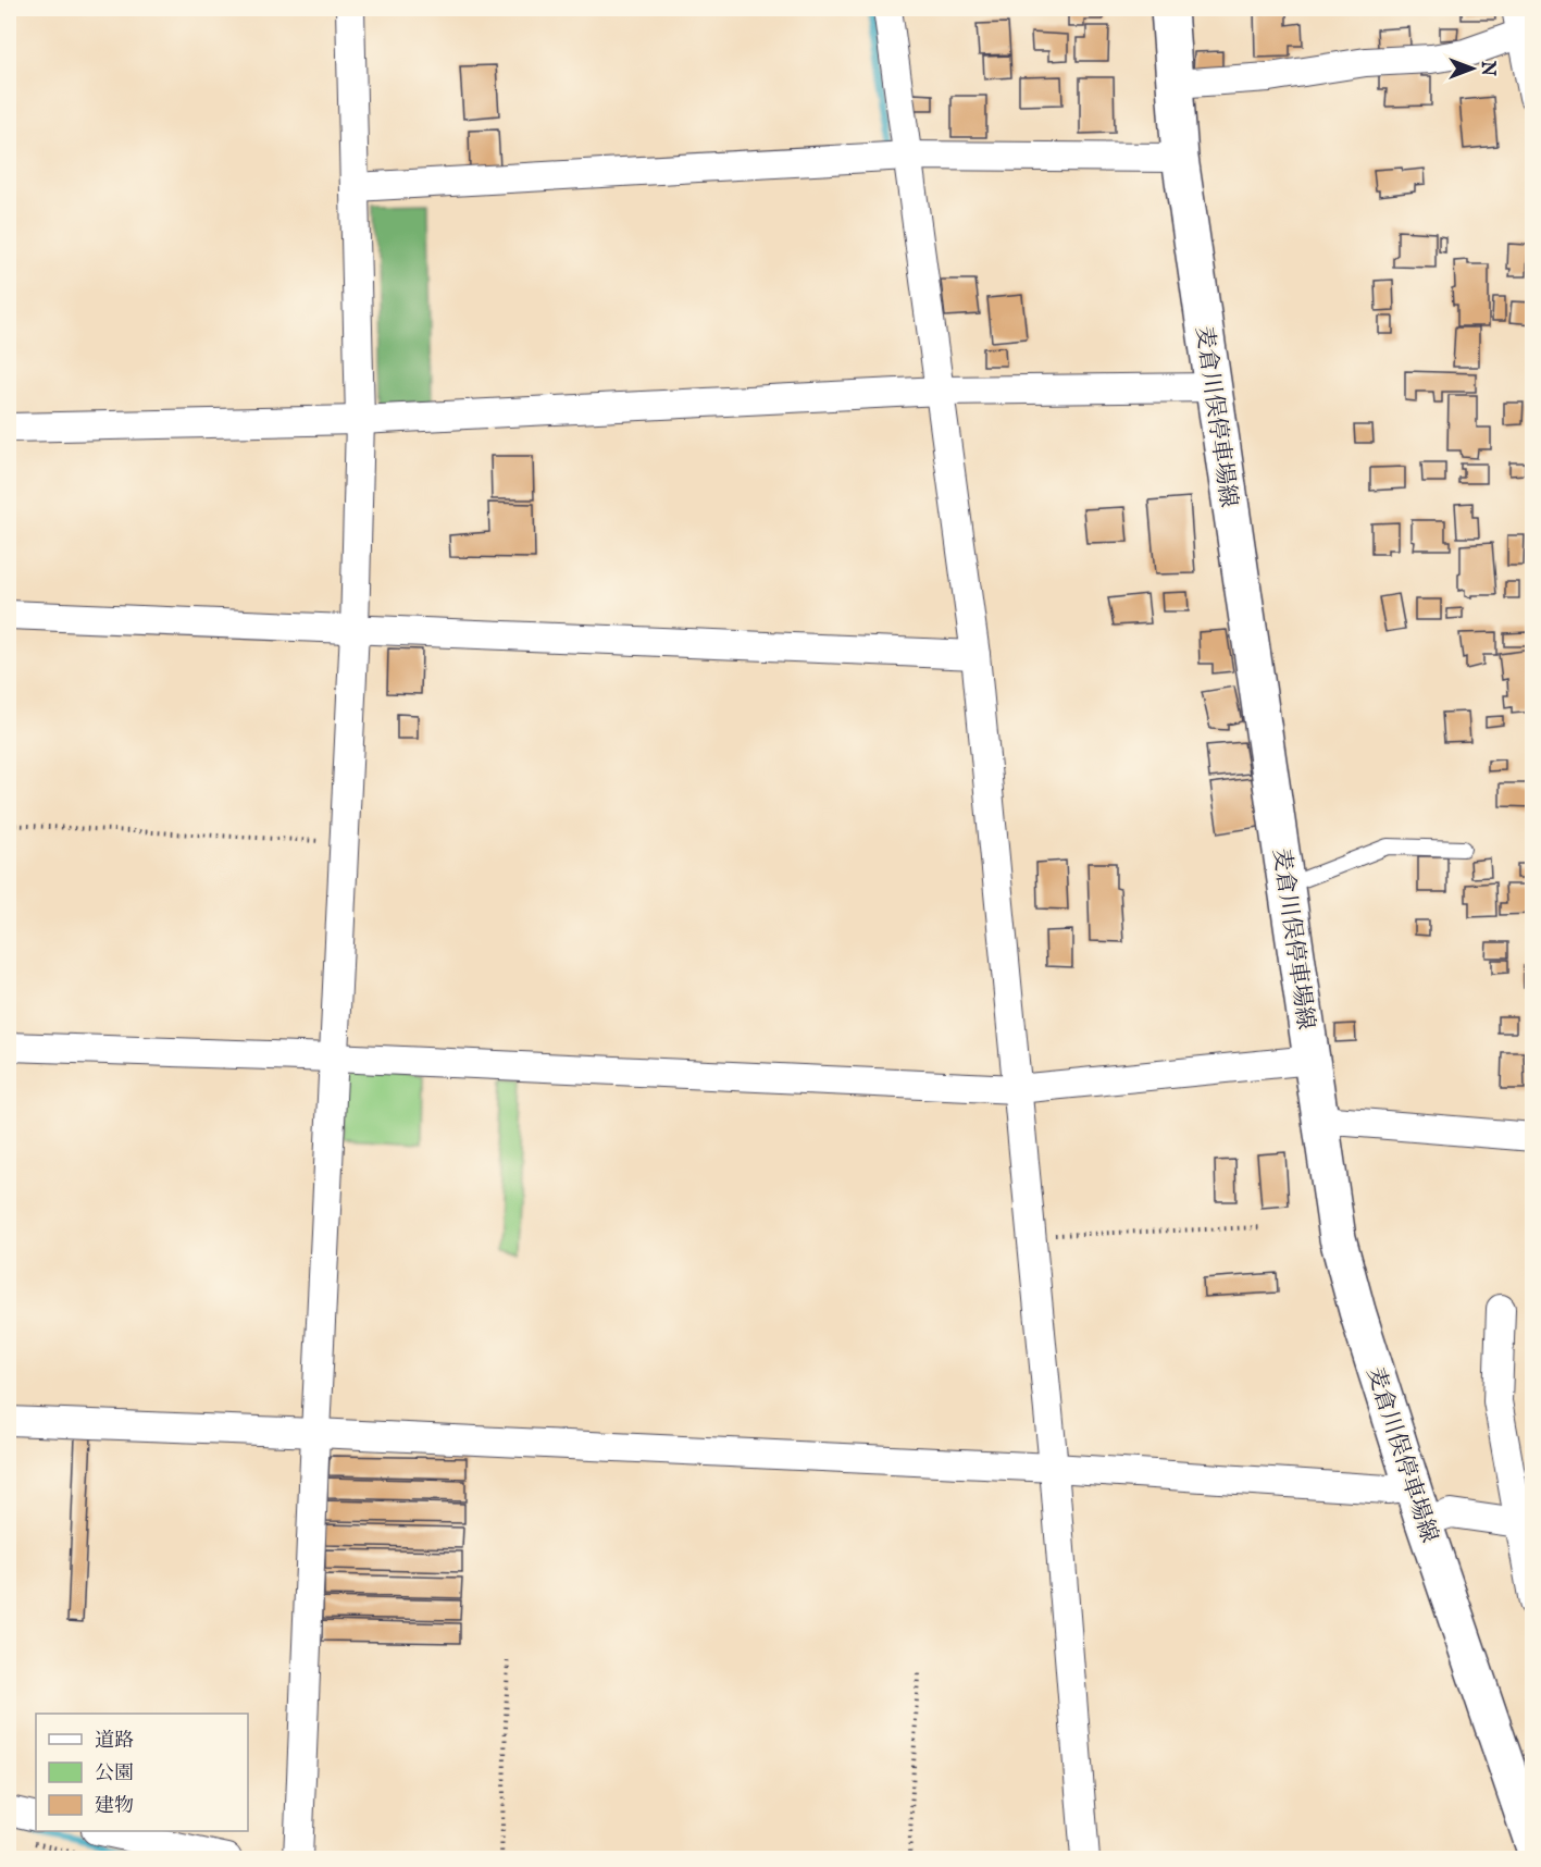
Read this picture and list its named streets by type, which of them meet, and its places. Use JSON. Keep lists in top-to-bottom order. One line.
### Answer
{"streets":{"main road":["麦倉川俣停車場線"]},"legend":["道路","公園","建物"],"north":"right"}
